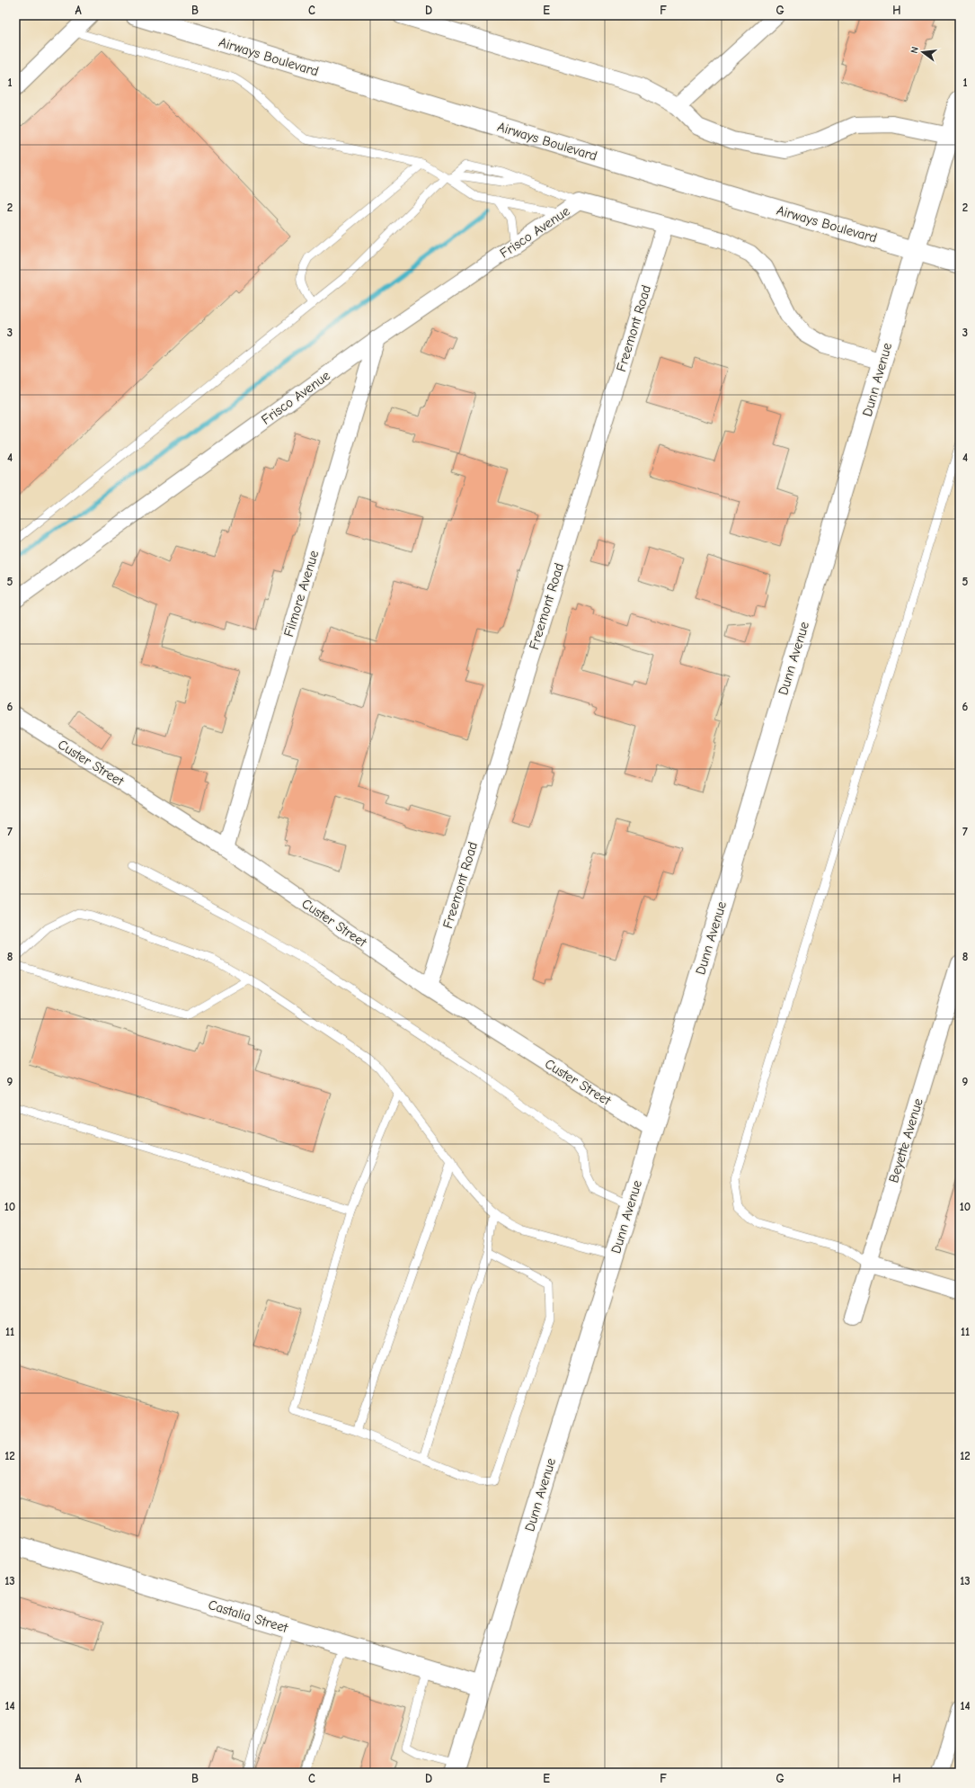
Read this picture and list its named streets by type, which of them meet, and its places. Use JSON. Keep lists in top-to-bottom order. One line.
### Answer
{"streets":{"main road":["Airways Boulevard","Dunn Avenue","Castalia Street"],"street":["Frisco Avenue","Freemont Road","Filmore Avenue","Custer Street","Beyette Avenue"]},"crossings":[["Airways Boulevard","Dunn Avenue"],["Frisco Avenue","Filmore Avenue"],["Freemont Road","Custer Street"],["Dunn Avenue","Custer Street"],["Dunn Avenue","Castalia Street"],["Filmore Avenue","Custer Street"]],"north":"left","grid":{"columns":["A","B","C","D","E","F","G","H"],"rows":["1","2","3","4","5","6","7","8","9","10","11","12","13","14"]}}
